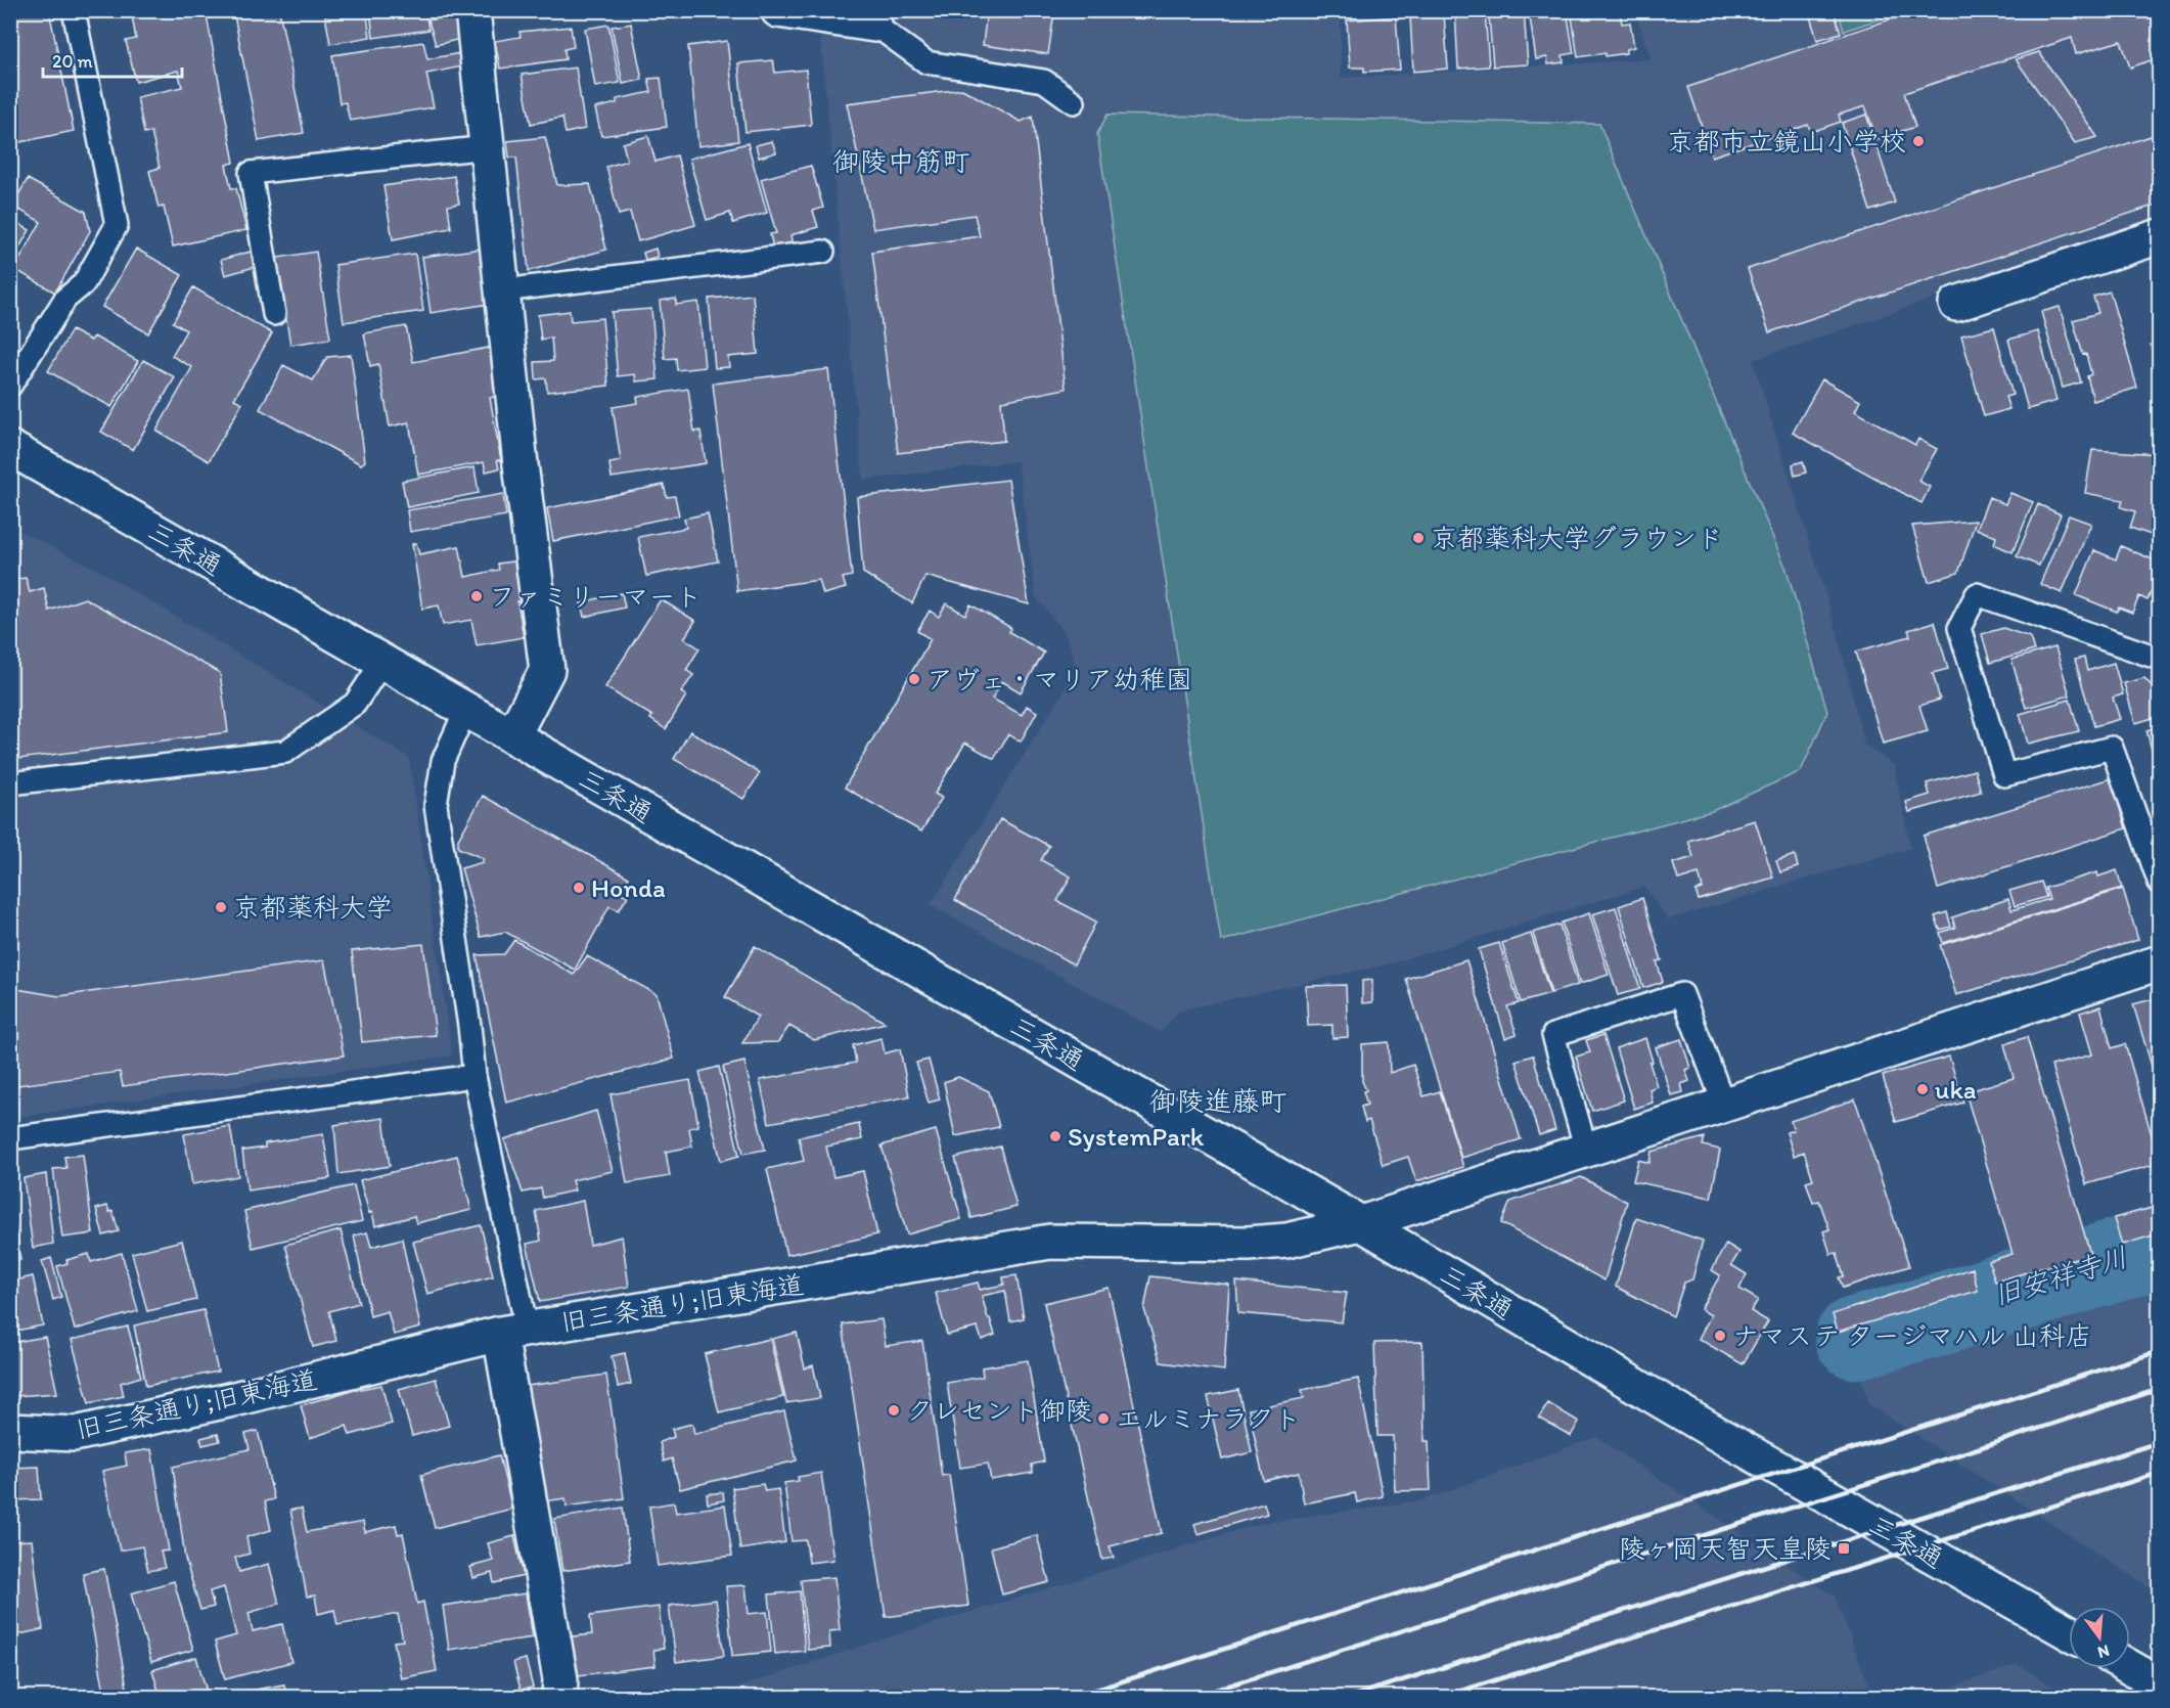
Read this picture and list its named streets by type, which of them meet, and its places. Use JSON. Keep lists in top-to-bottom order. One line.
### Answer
{"streets":{"street":["三条通","旧三条通り;旧東海道"]},"crossings":[["三条通","旧三条通り;旧東海道"]],"districts":["御陵中筋町","御陵進藤町"],"water":["旧安祥寺川"],"places":{"other":["京都市立鏡山小学校","京都薬科大学グラウンド","ファミリーマート","アヴェ・マリア幼稚園","Honda","京都薬科大学","uka","SystemPark","ナマステ タージマハル 山科店","クレセント御陵","エルミナラクト"],"transit":["陵ヶ岡天智天皇陵"]},"scale_bar":"20 m","north":"bottom"}
